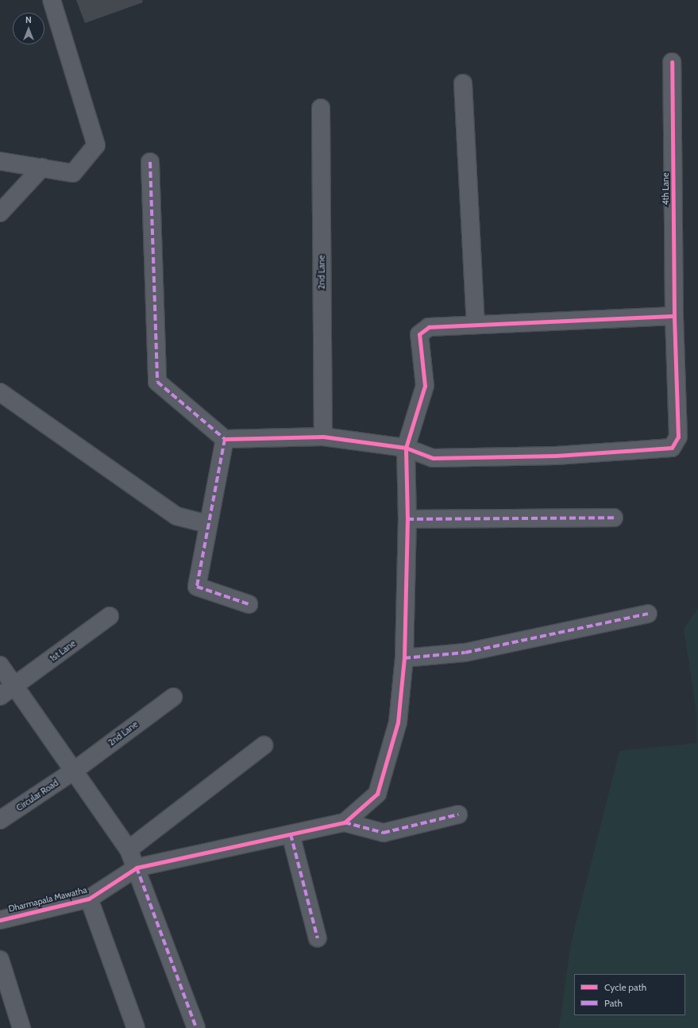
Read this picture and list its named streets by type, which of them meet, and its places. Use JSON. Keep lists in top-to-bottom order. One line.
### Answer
{"streets":{"street":["4th Lane","2nd Lane","1st Lane","Circular Road","Dharmapala Mawatha"]},"crossings":[["2nd Lane","Circular Road"]],"legend":["Cycle path","Path"],"north":"top"}
